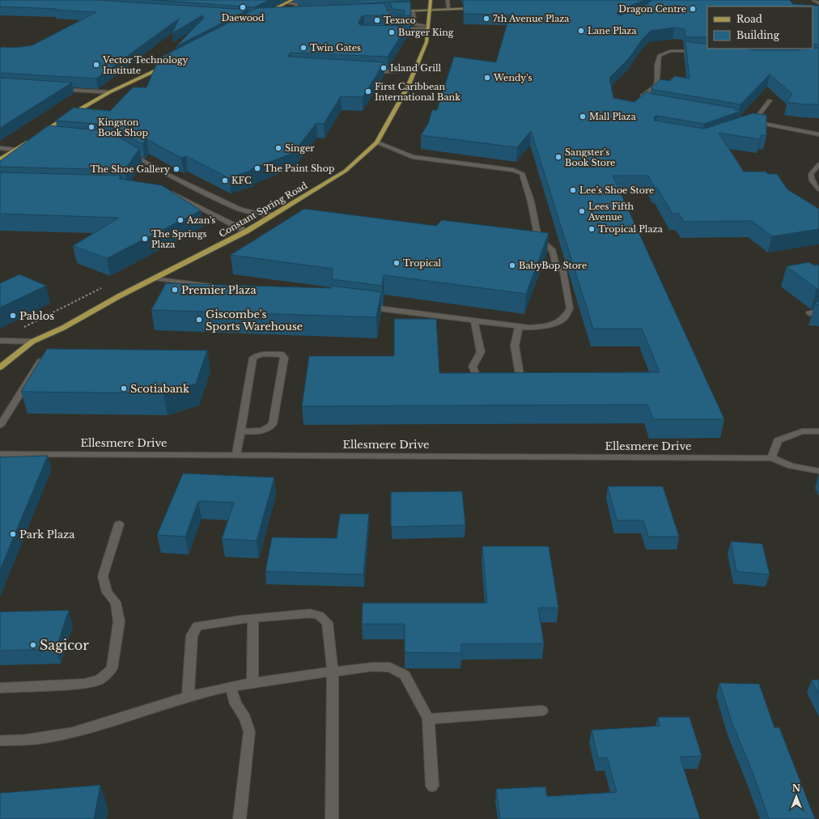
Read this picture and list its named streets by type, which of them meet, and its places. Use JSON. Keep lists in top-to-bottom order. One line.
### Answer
{"streets":{"main road":["Constant Spring Road"],"street":["Ellesmere Drive"]},"places":["Daewood","Dragon Centre","7th Avenue Plaza","Texaco","Lane Plaza","Burger King","Twin Gates","Vector Technology Institute","Island Grill","Wendy's","First Caribbean International Bank","Mall Plaza","Kingston Book Shop","Singer","Sangster's Book Store","The Paint Shop","The Shoe Gallery","KFC","Lee’s Shoe Store","Lees Fifth Avenue","Azan's","Tropical Plaza","The Springs Plaza","Tropical","BabyBop Store","Premier Plaza","Pablos","Giscombe's Sports Warehouse","Scotiabank","Park Plaza","Sagicor"],"legend":["Road","Building"],"north":"top"}
